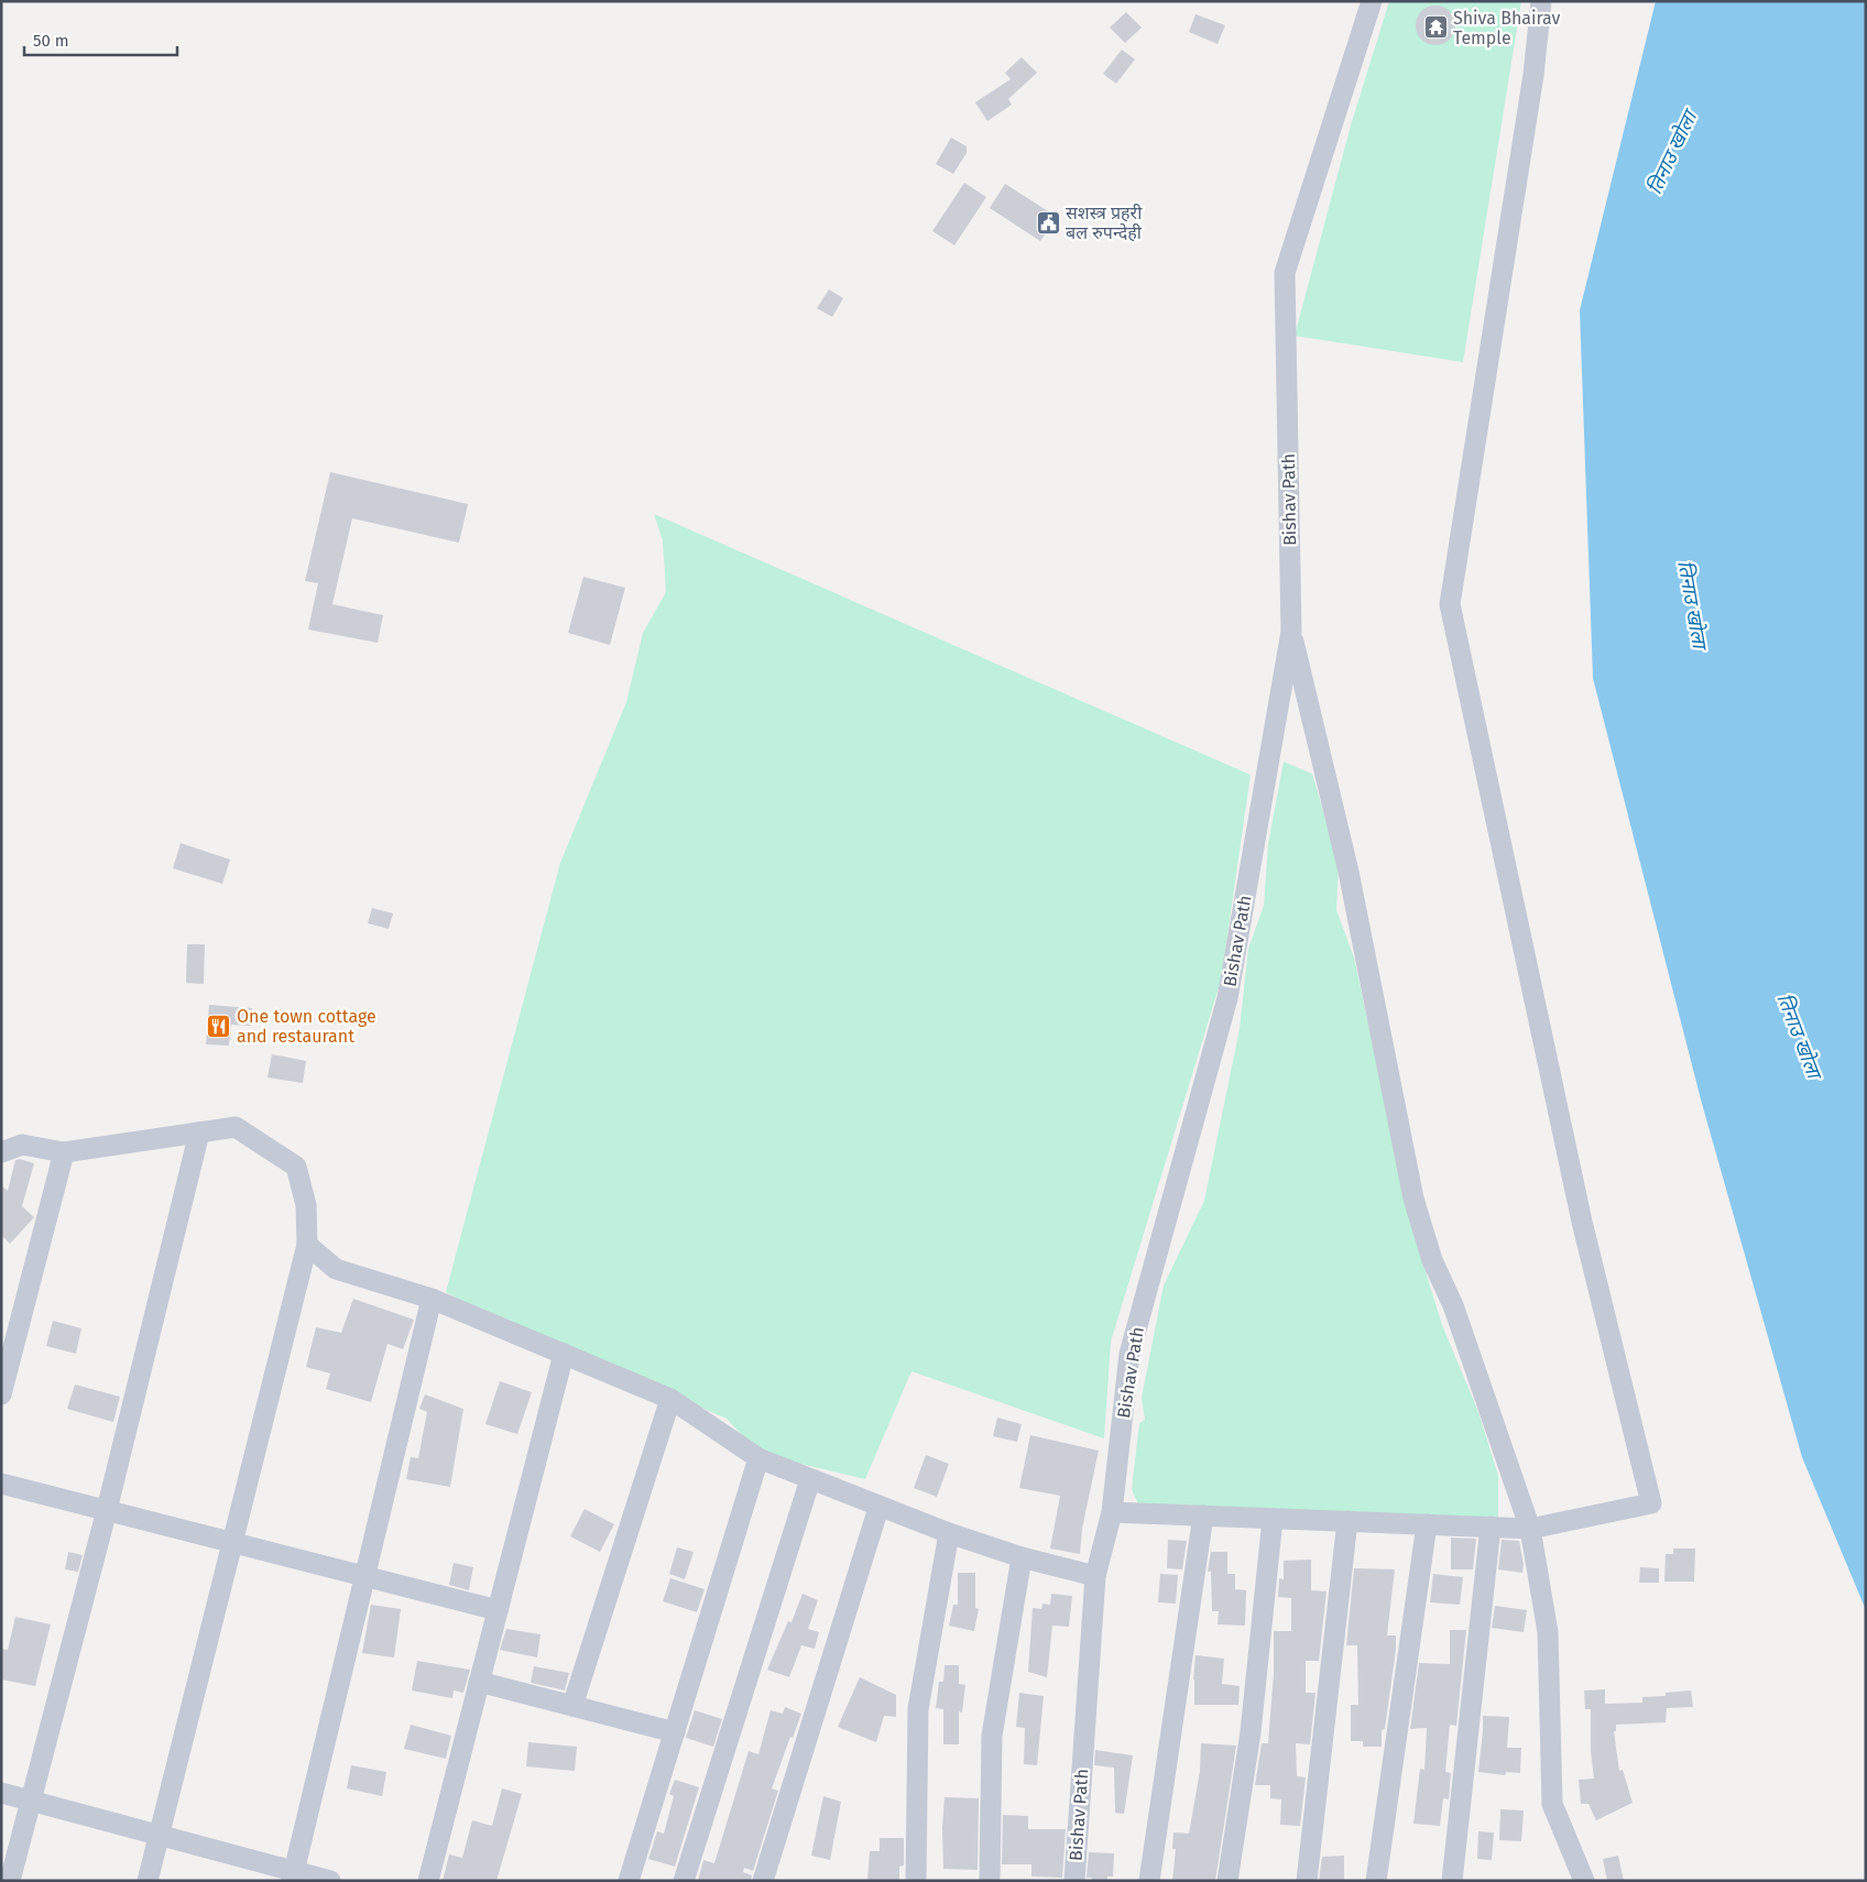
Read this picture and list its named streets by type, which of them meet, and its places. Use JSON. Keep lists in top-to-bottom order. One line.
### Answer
{"streets":{"street":["Bishav Path"]},"water":["तिनाउ खोला"],"places":{"temple":["Shiva Bhairav Temple"],"public building":["सशस्त्र प्रहरी बल रुपन्देही"],"restaurant":["One town cottage and restaurant"]},"scale_bar":"50 m"}
